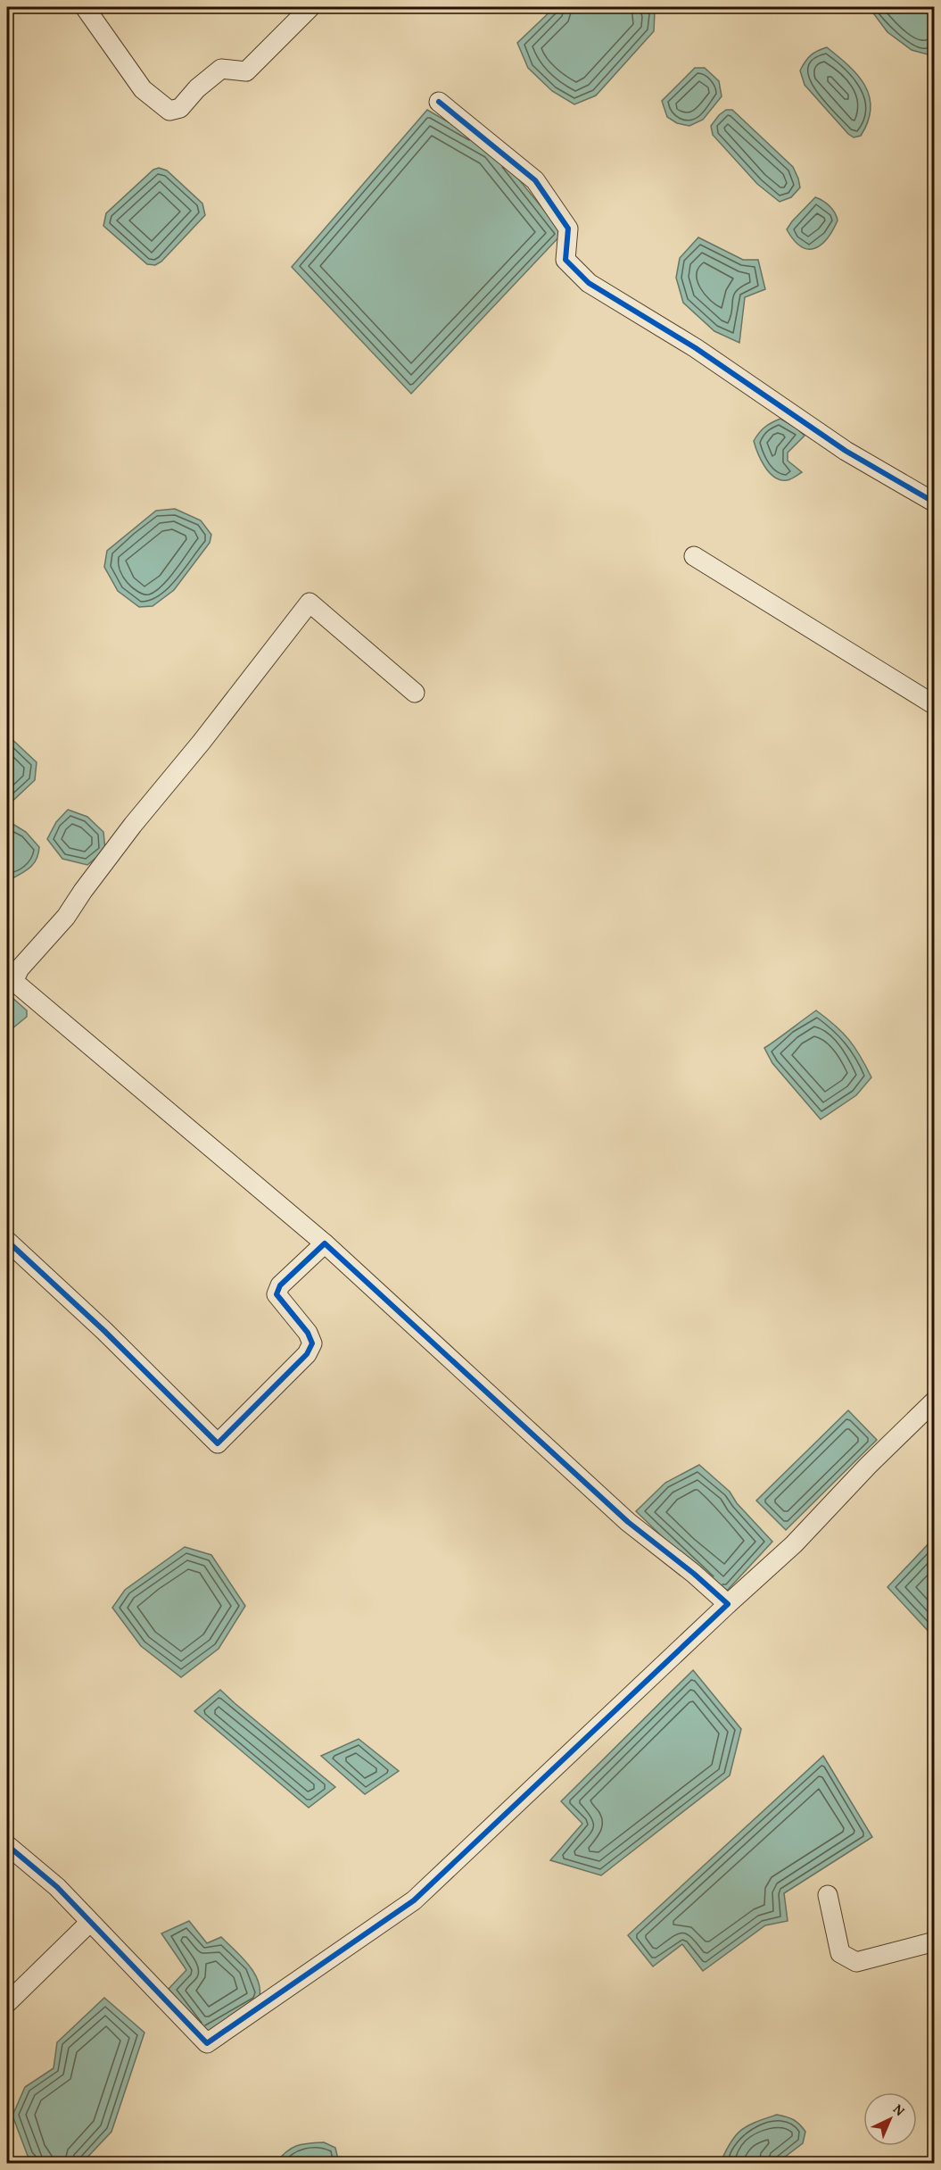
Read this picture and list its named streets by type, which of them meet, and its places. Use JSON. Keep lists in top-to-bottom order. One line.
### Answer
{"north":"top right"}
